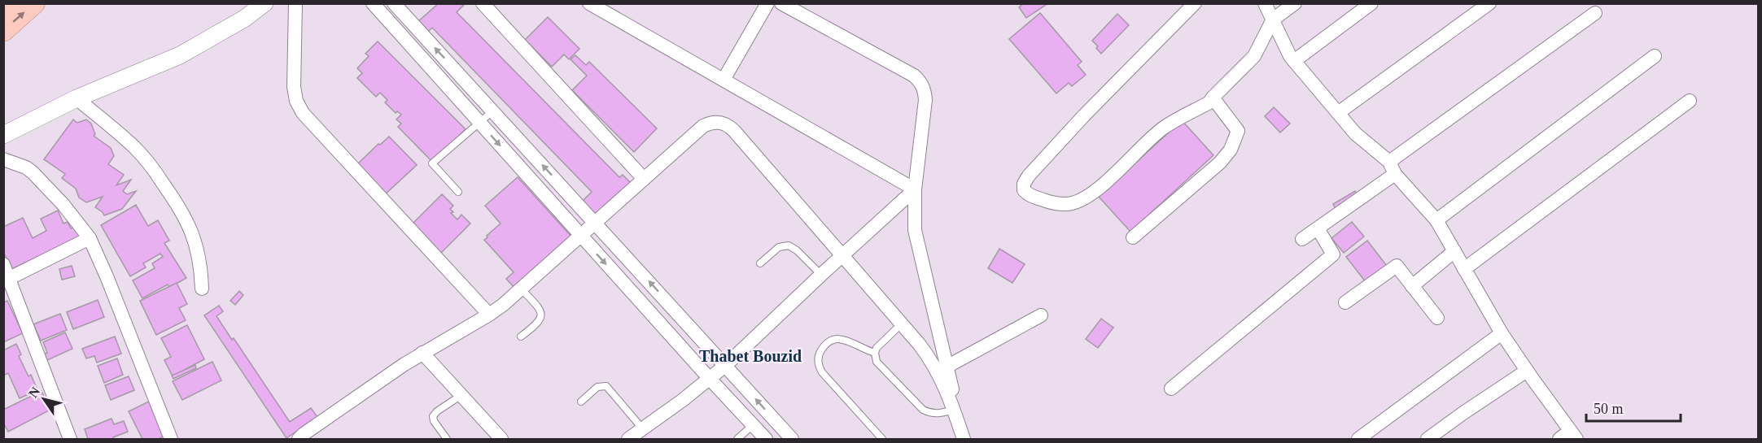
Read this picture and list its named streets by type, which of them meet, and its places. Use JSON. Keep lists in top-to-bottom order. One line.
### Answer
{"districts":["Thabet Bouzid"],"scale_bar":"50 m","north":"top left"}
